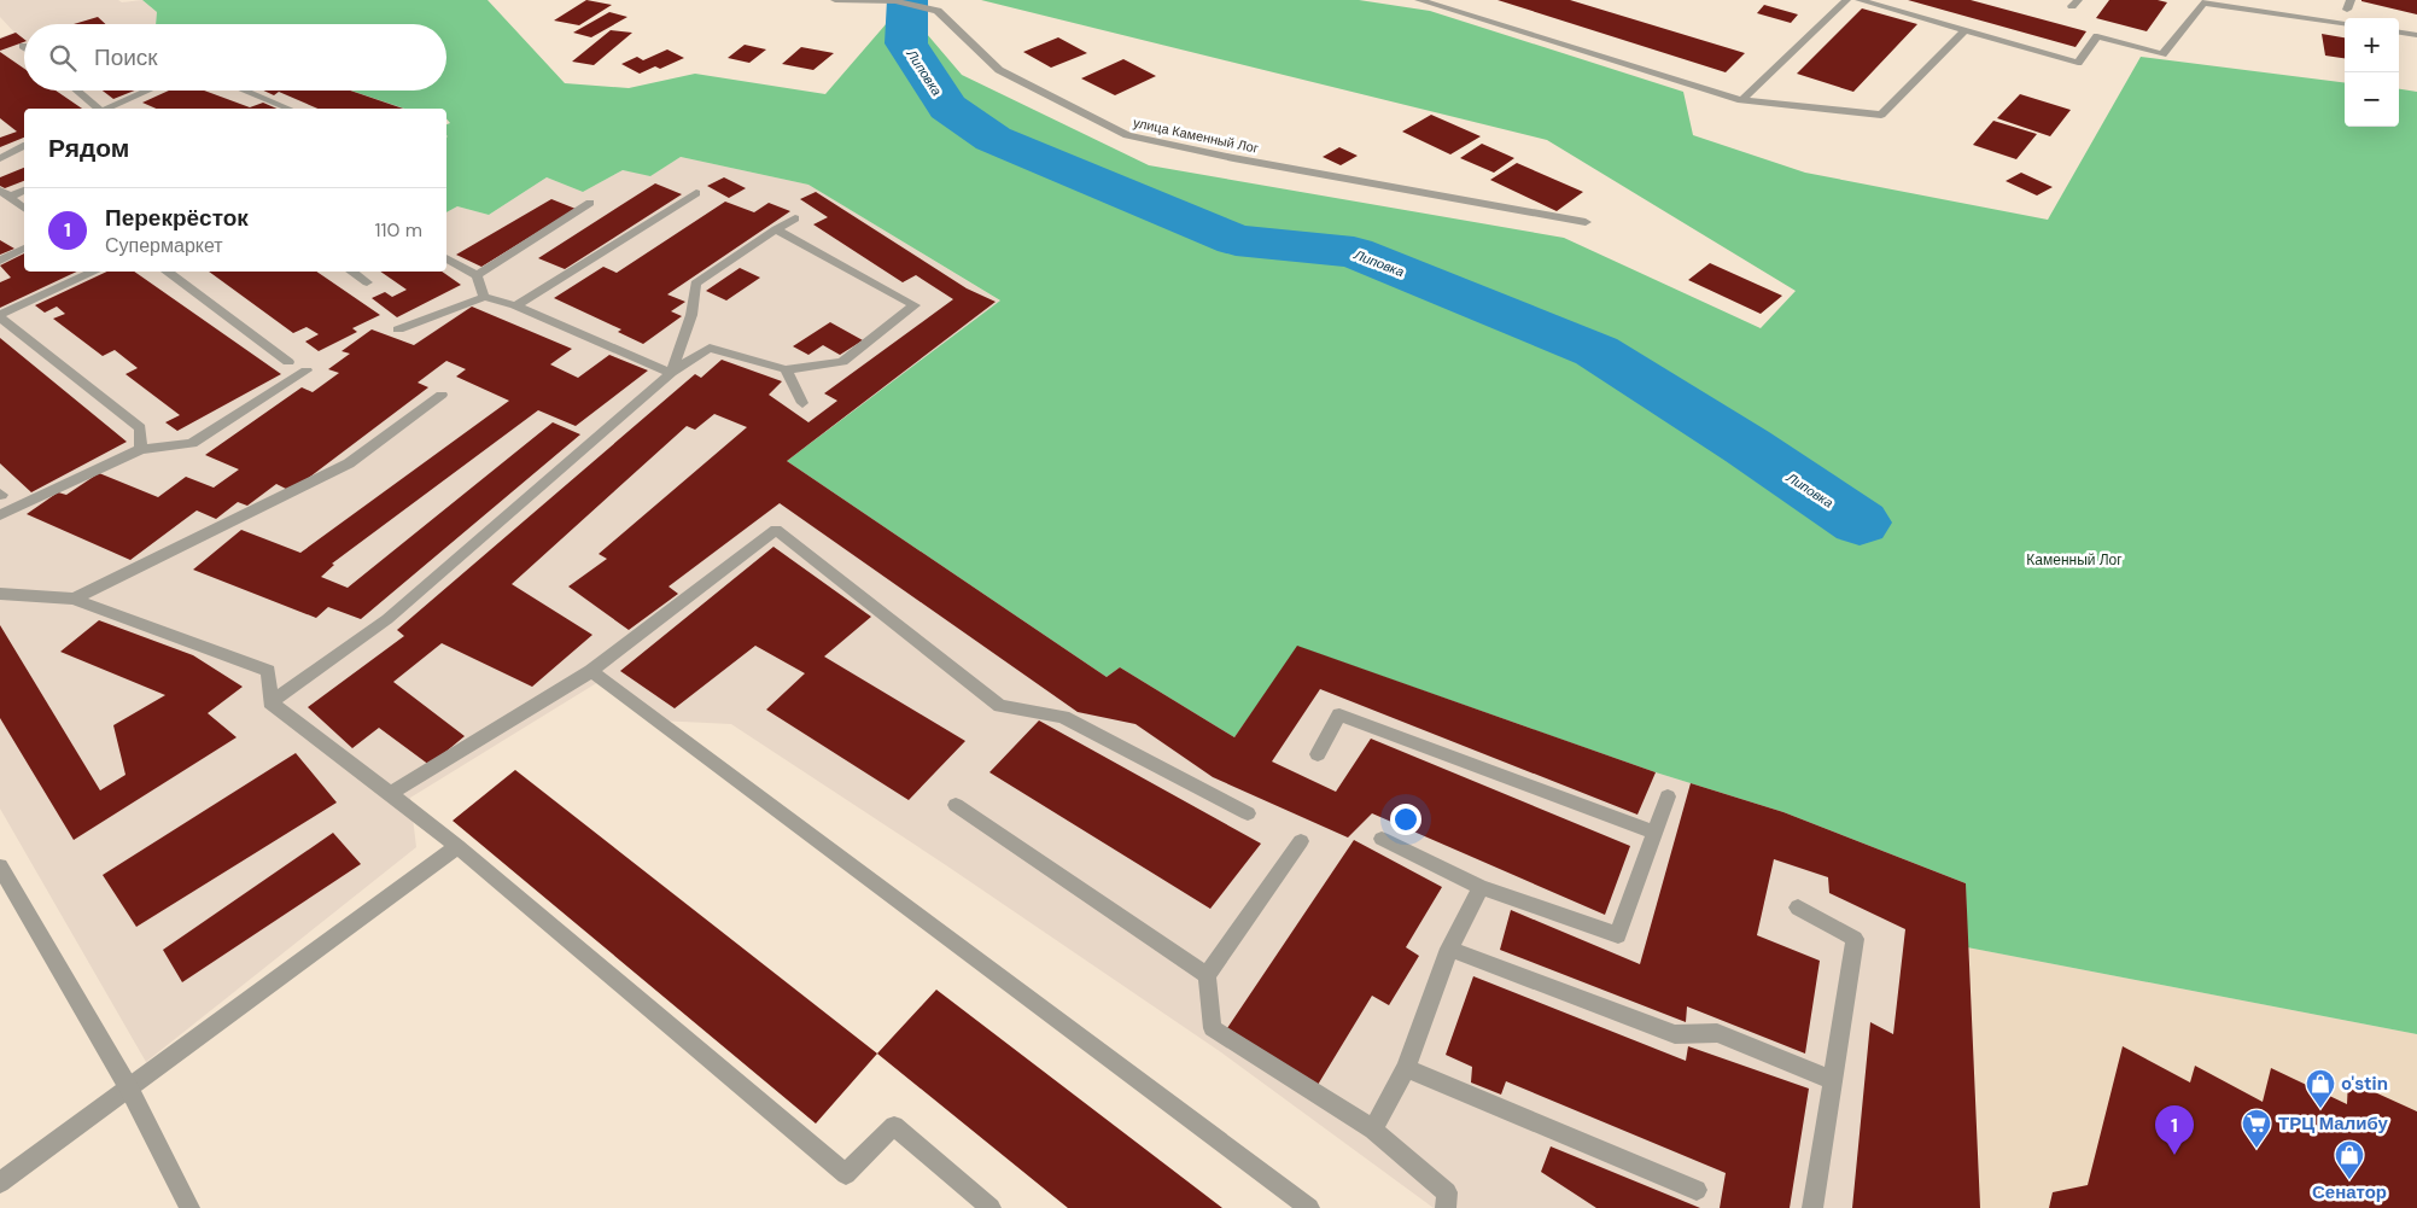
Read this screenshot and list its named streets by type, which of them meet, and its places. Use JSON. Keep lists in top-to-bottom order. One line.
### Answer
{"streets":{"street":["улица Каменный Лог"]},"water":["Липовка"],"parks":["Каменный Лог"],"places":{"shop":["o'stin","Сенатор"],"supermarket":["ТРЦ Малибу"]},"page":{"map_buttons":["+","−"],"search":"Поиск","heading":"Рядом","list":[{"mark":"1","name":"Перекрёсток","note":"Супермаркет","value":"110 m"}],"pins":"1"}}
